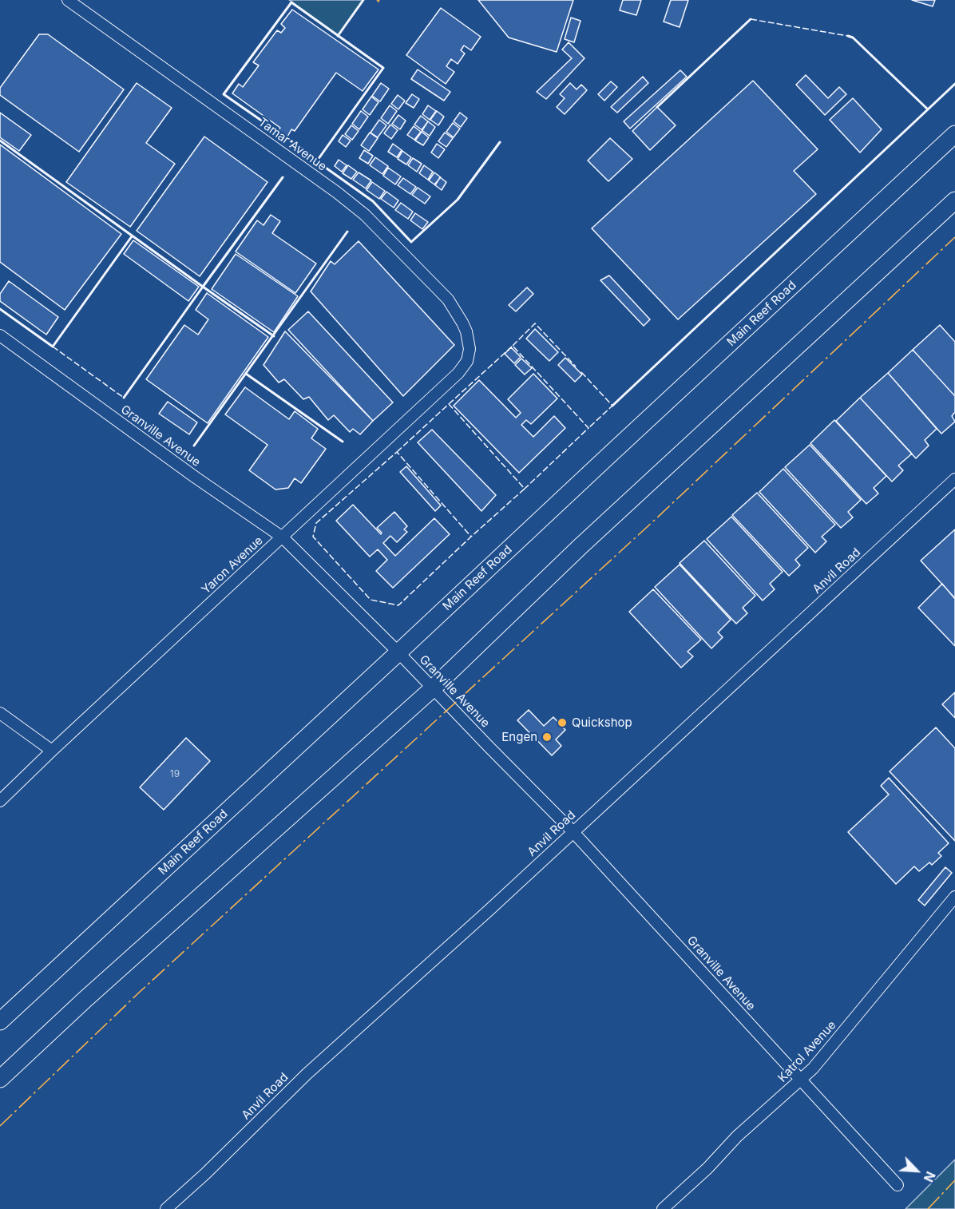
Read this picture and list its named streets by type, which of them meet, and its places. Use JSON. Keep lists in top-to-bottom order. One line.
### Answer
{"streets":{"main road":["Main Reef Road"],"street":["Tamar Avenue","Granville Avenue","Yaron Avenue","Anvil Road","Katrol Avenue"]},"crossings":[["Tamar Avenue","Yaron Avenue"],["Main Reef Road","Granville Avenue"],["Granville Avenue","Yaron Avenue"],["Granville Avenue","Anvil Road"],["Granville Avenue","Katrol Avenue"]],"places":["Quickshop","Engen"],"house_numbers":["19"],"north":"bottom right"}
